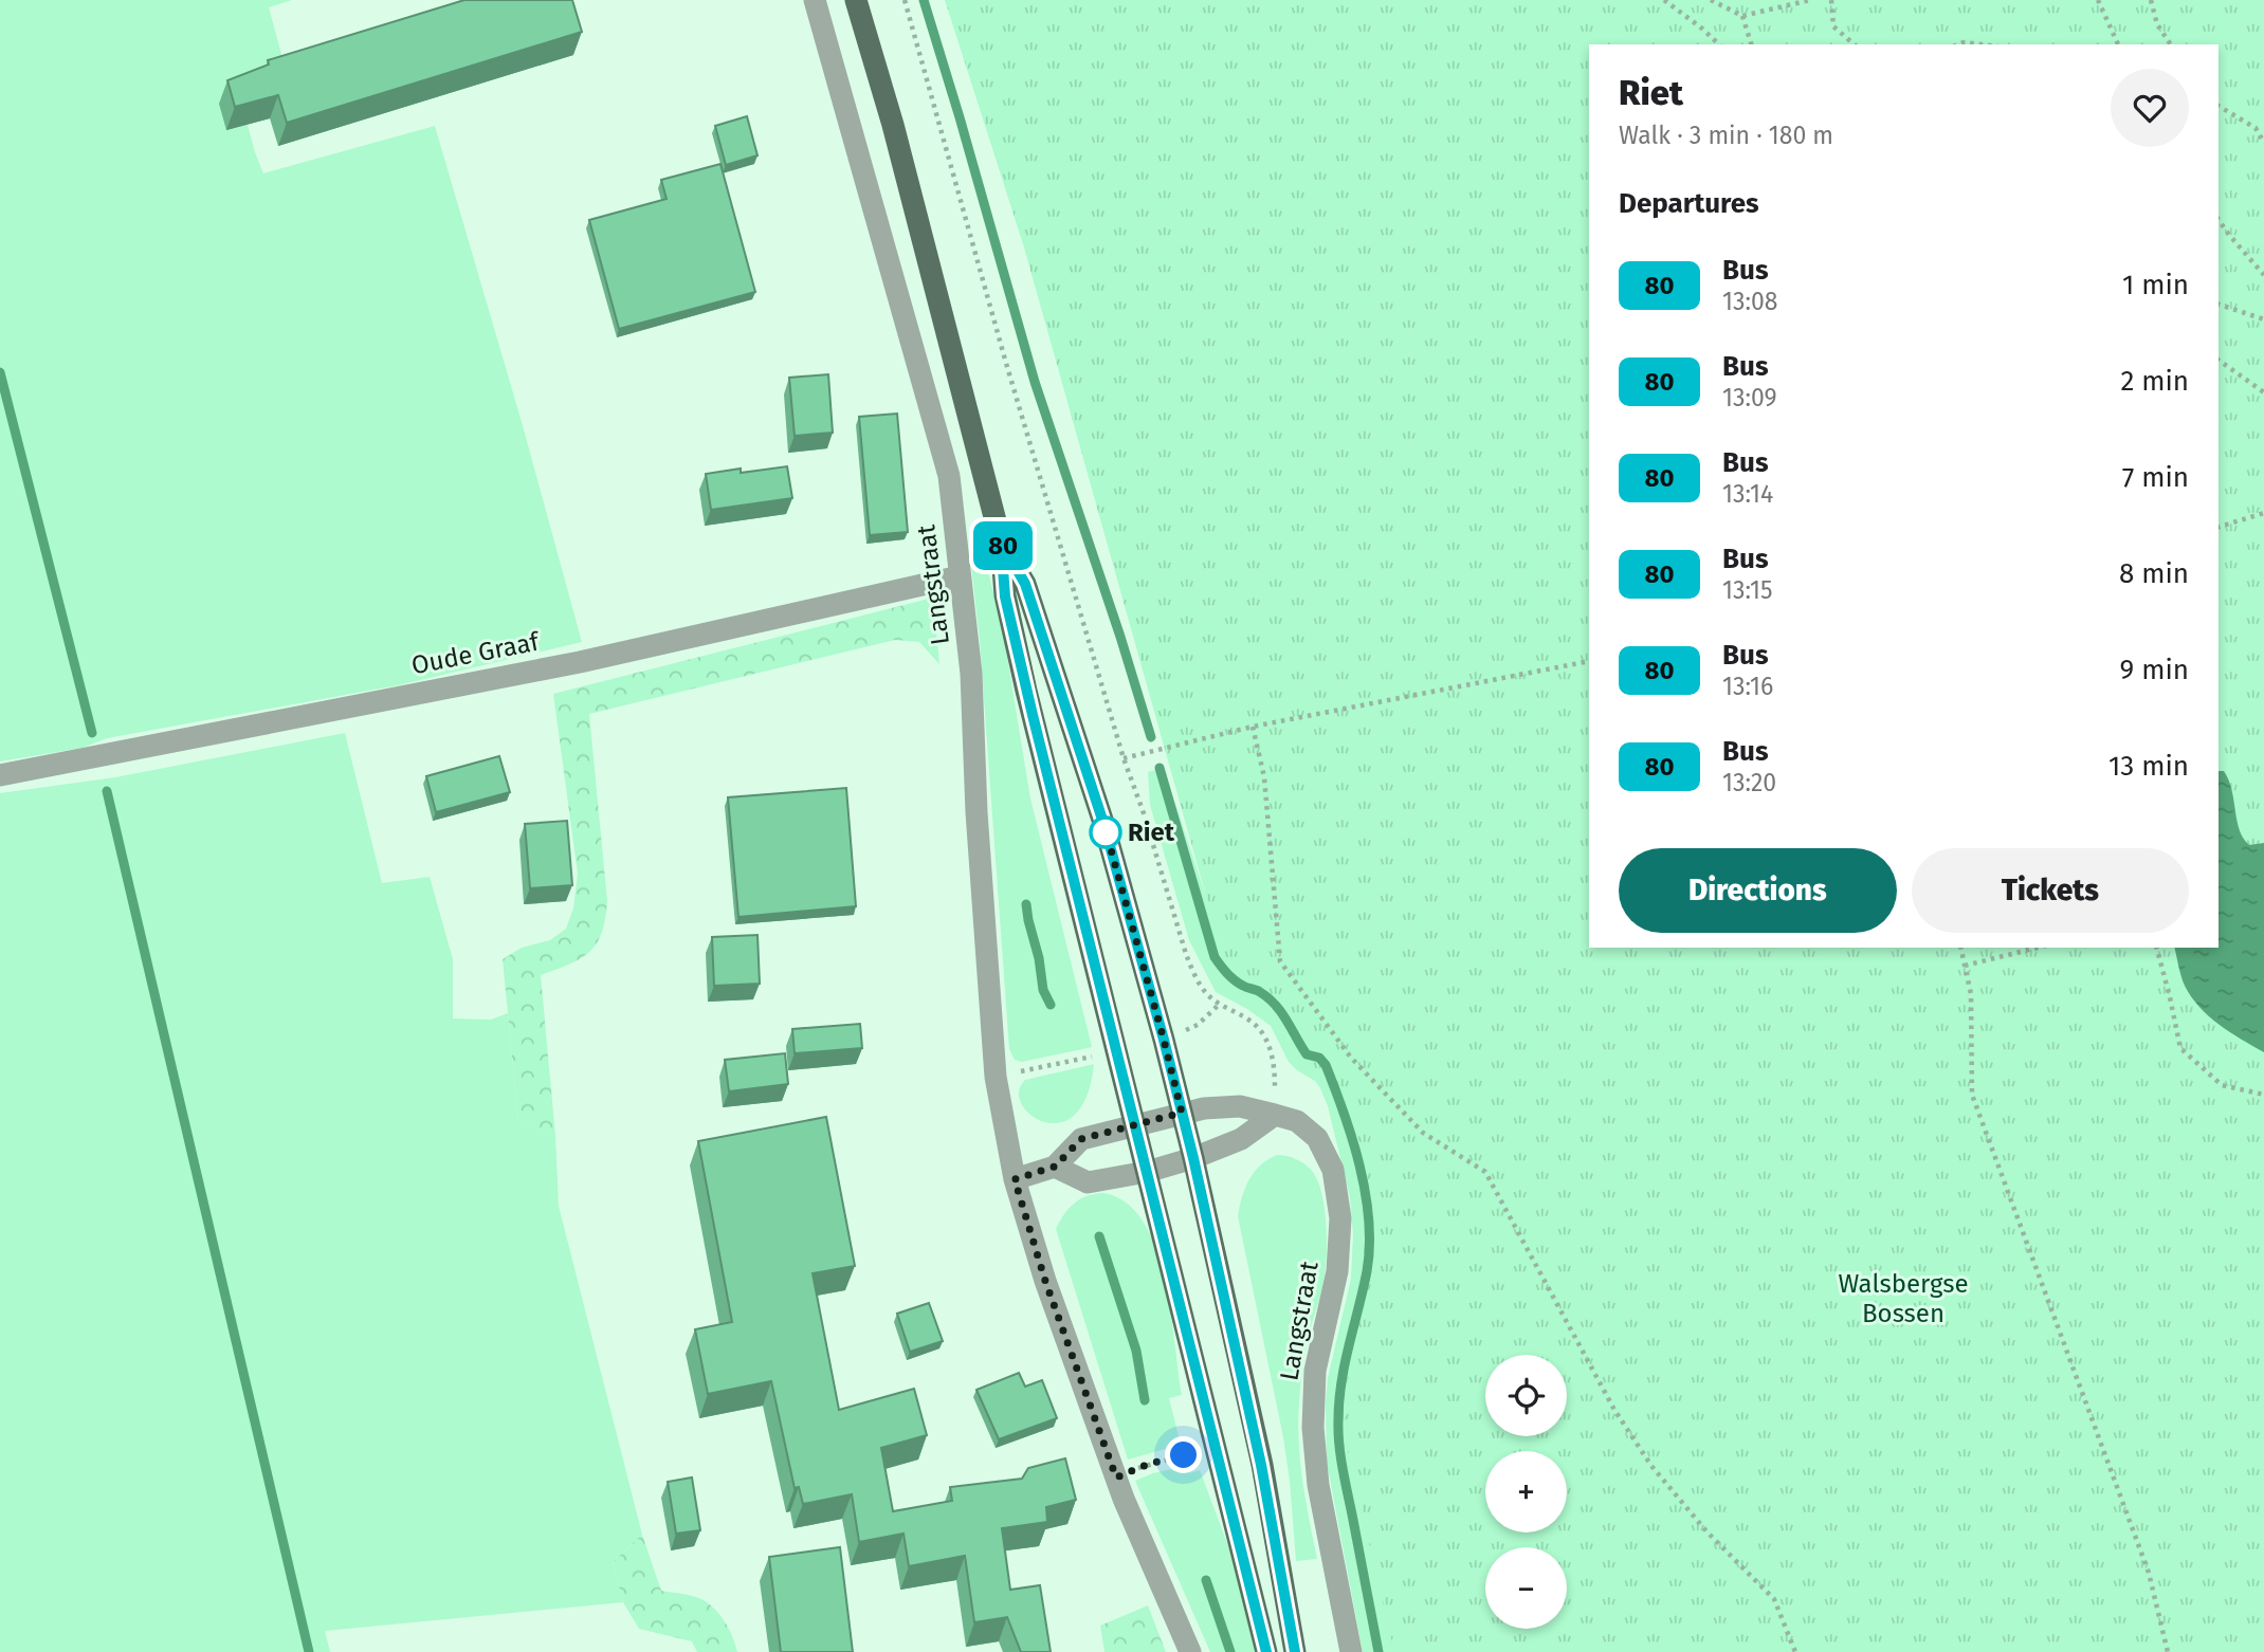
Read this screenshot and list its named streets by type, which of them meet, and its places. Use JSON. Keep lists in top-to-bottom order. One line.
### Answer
{"streets":{"main road":["Langstraat"],"street":["Oude Graaf"]},"crossings":[["Langstraat","Oude Graaf"]],"parks":["Walsbergse Bossen"],"places":["Riet"],"lines":["bus line 80"],"page":{"on_map":"80","heading":[["Riet","Walk · 3 min · 180 m"],"Departures"],"list":[{"mark":"80","name":"Bus","note":"13:08","value":"1 min"},{"mark":"80","name":"Bus","note":"13:09","value":"2 min"},{"mark":"80","name":"Bus","note":"13:14","value":"7 min"},{"mark":"80","name":"Bus","note":"13:15","value":"8 min"},{"mark":"80","name":"Bus","note":"13:16","value":"9 min"},{"mark":"80","name":"Bus","note":"13:20","value":"13 min"}],"buttons":["Directions","Tickets"],"map_buttons":["+","−"]}}
